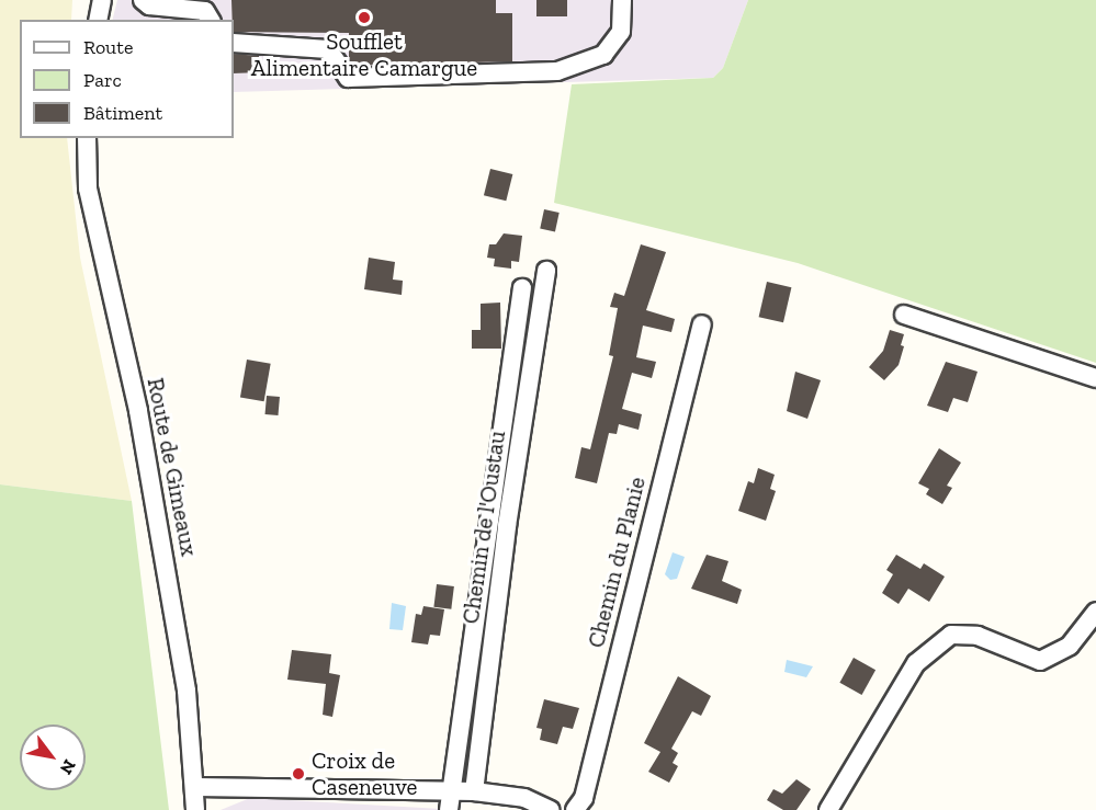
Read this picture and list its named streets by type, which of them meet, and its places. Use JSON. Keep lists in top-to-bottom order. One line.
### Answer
{"streets":{"street":["Route de Gimeaux","Chemin de l'Oustau","Chemin du Planie"]},"places":["Soufflet Alimentaire Camargue","Croix de Caseneuve"],"legend":["Route","Parc","Bâtiment"],"north":"bottom right"}
